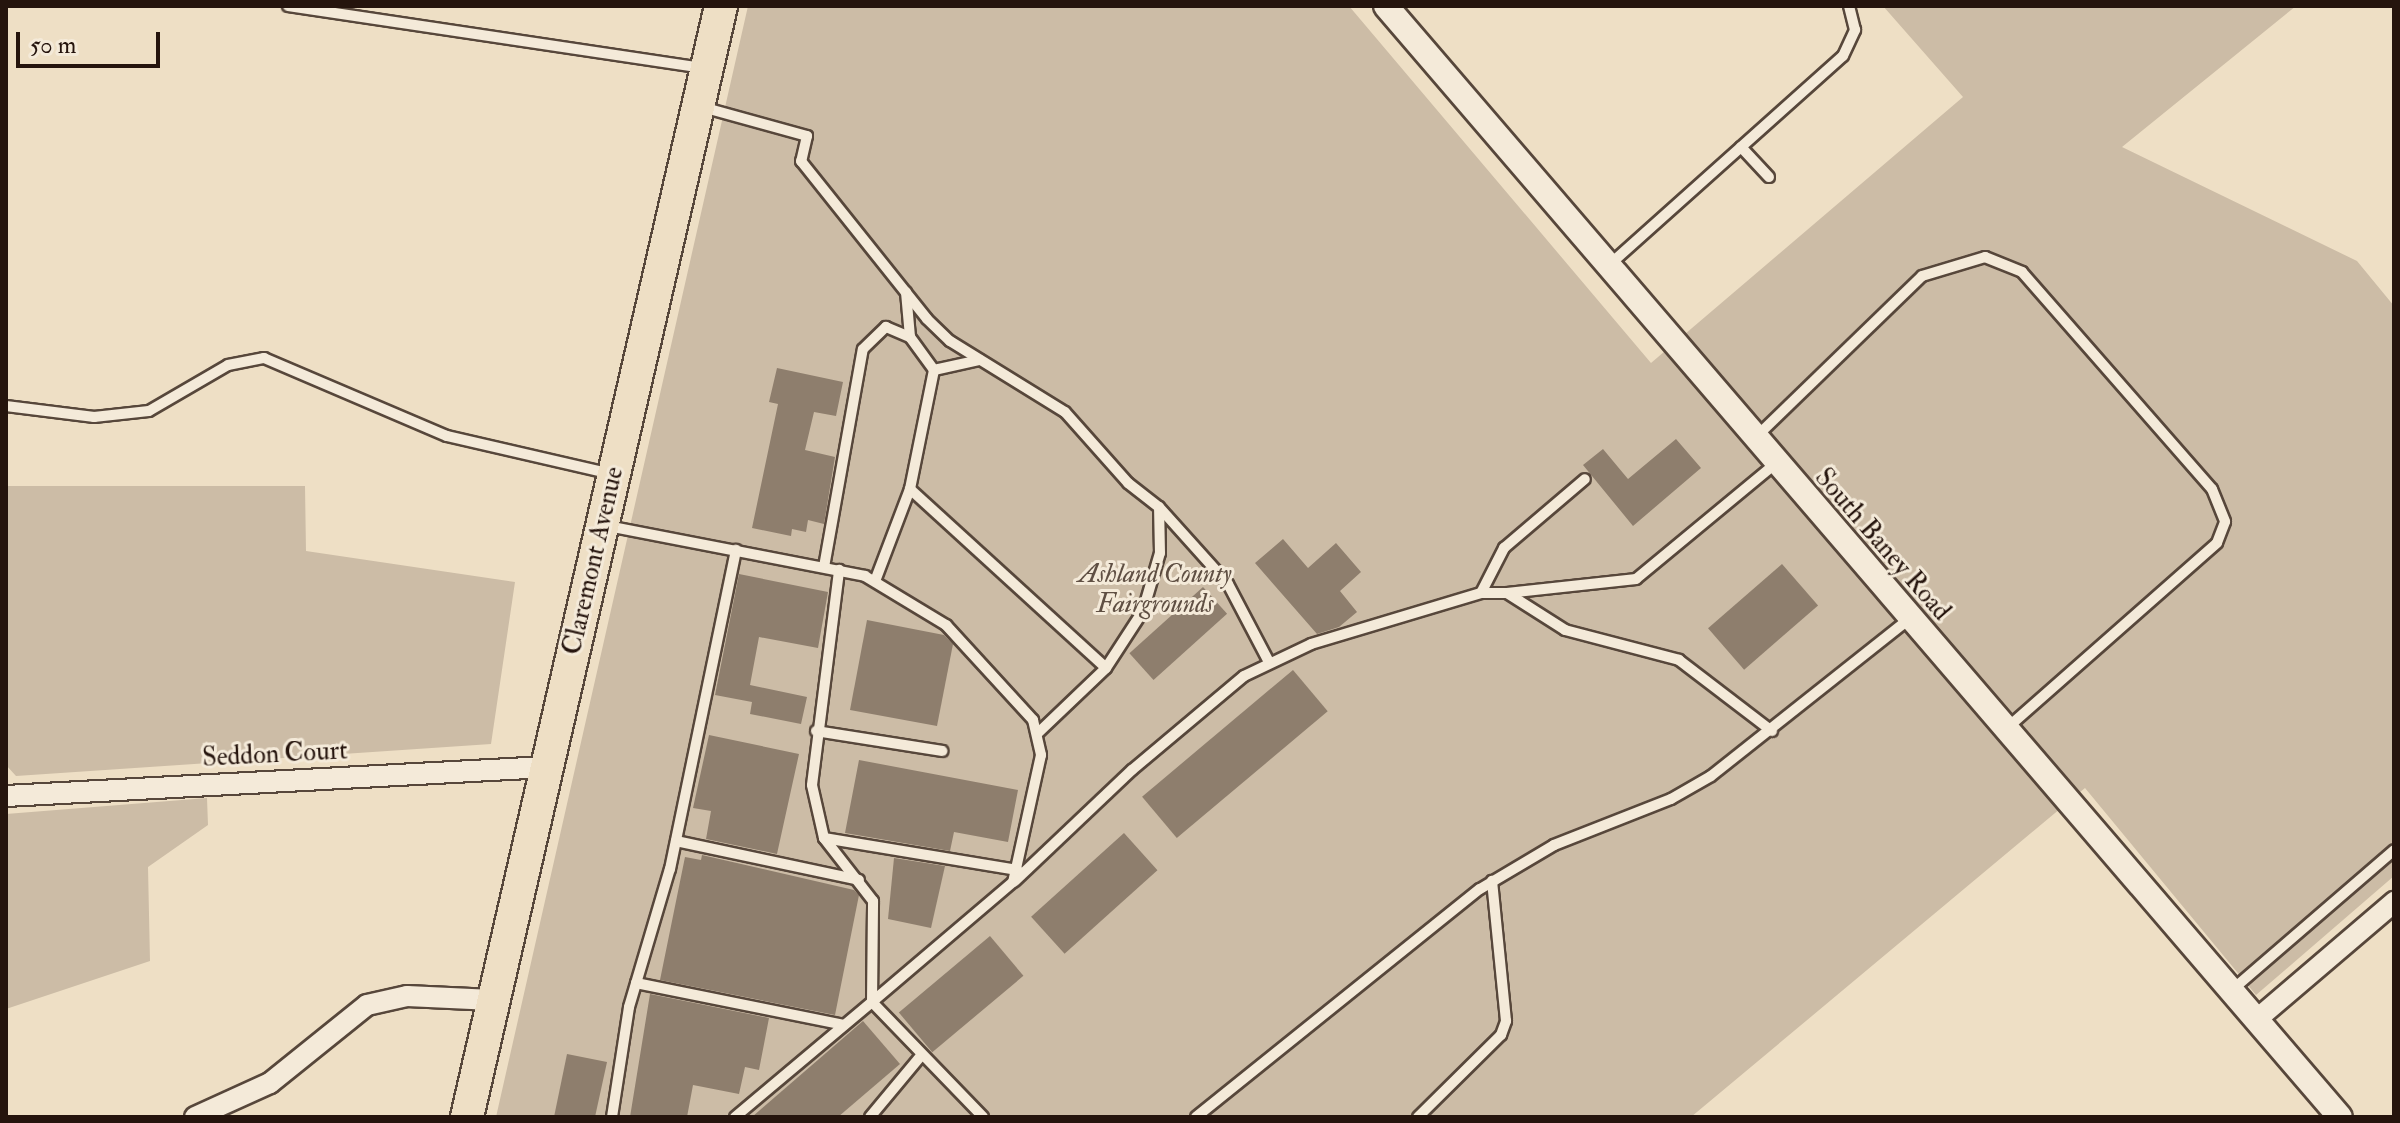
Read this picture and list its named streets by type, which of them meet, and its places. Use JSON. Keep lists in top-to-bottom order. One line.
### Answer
{"streets":{"main road":["Claremont Avenue"],"street":["South Baney Road","Seddon Court"]},"crossings":[["Claremont Avenue","Seddon Court"]],"parks":["Ashland County Fairgrounds"],"scale_bar":"50 m"}
